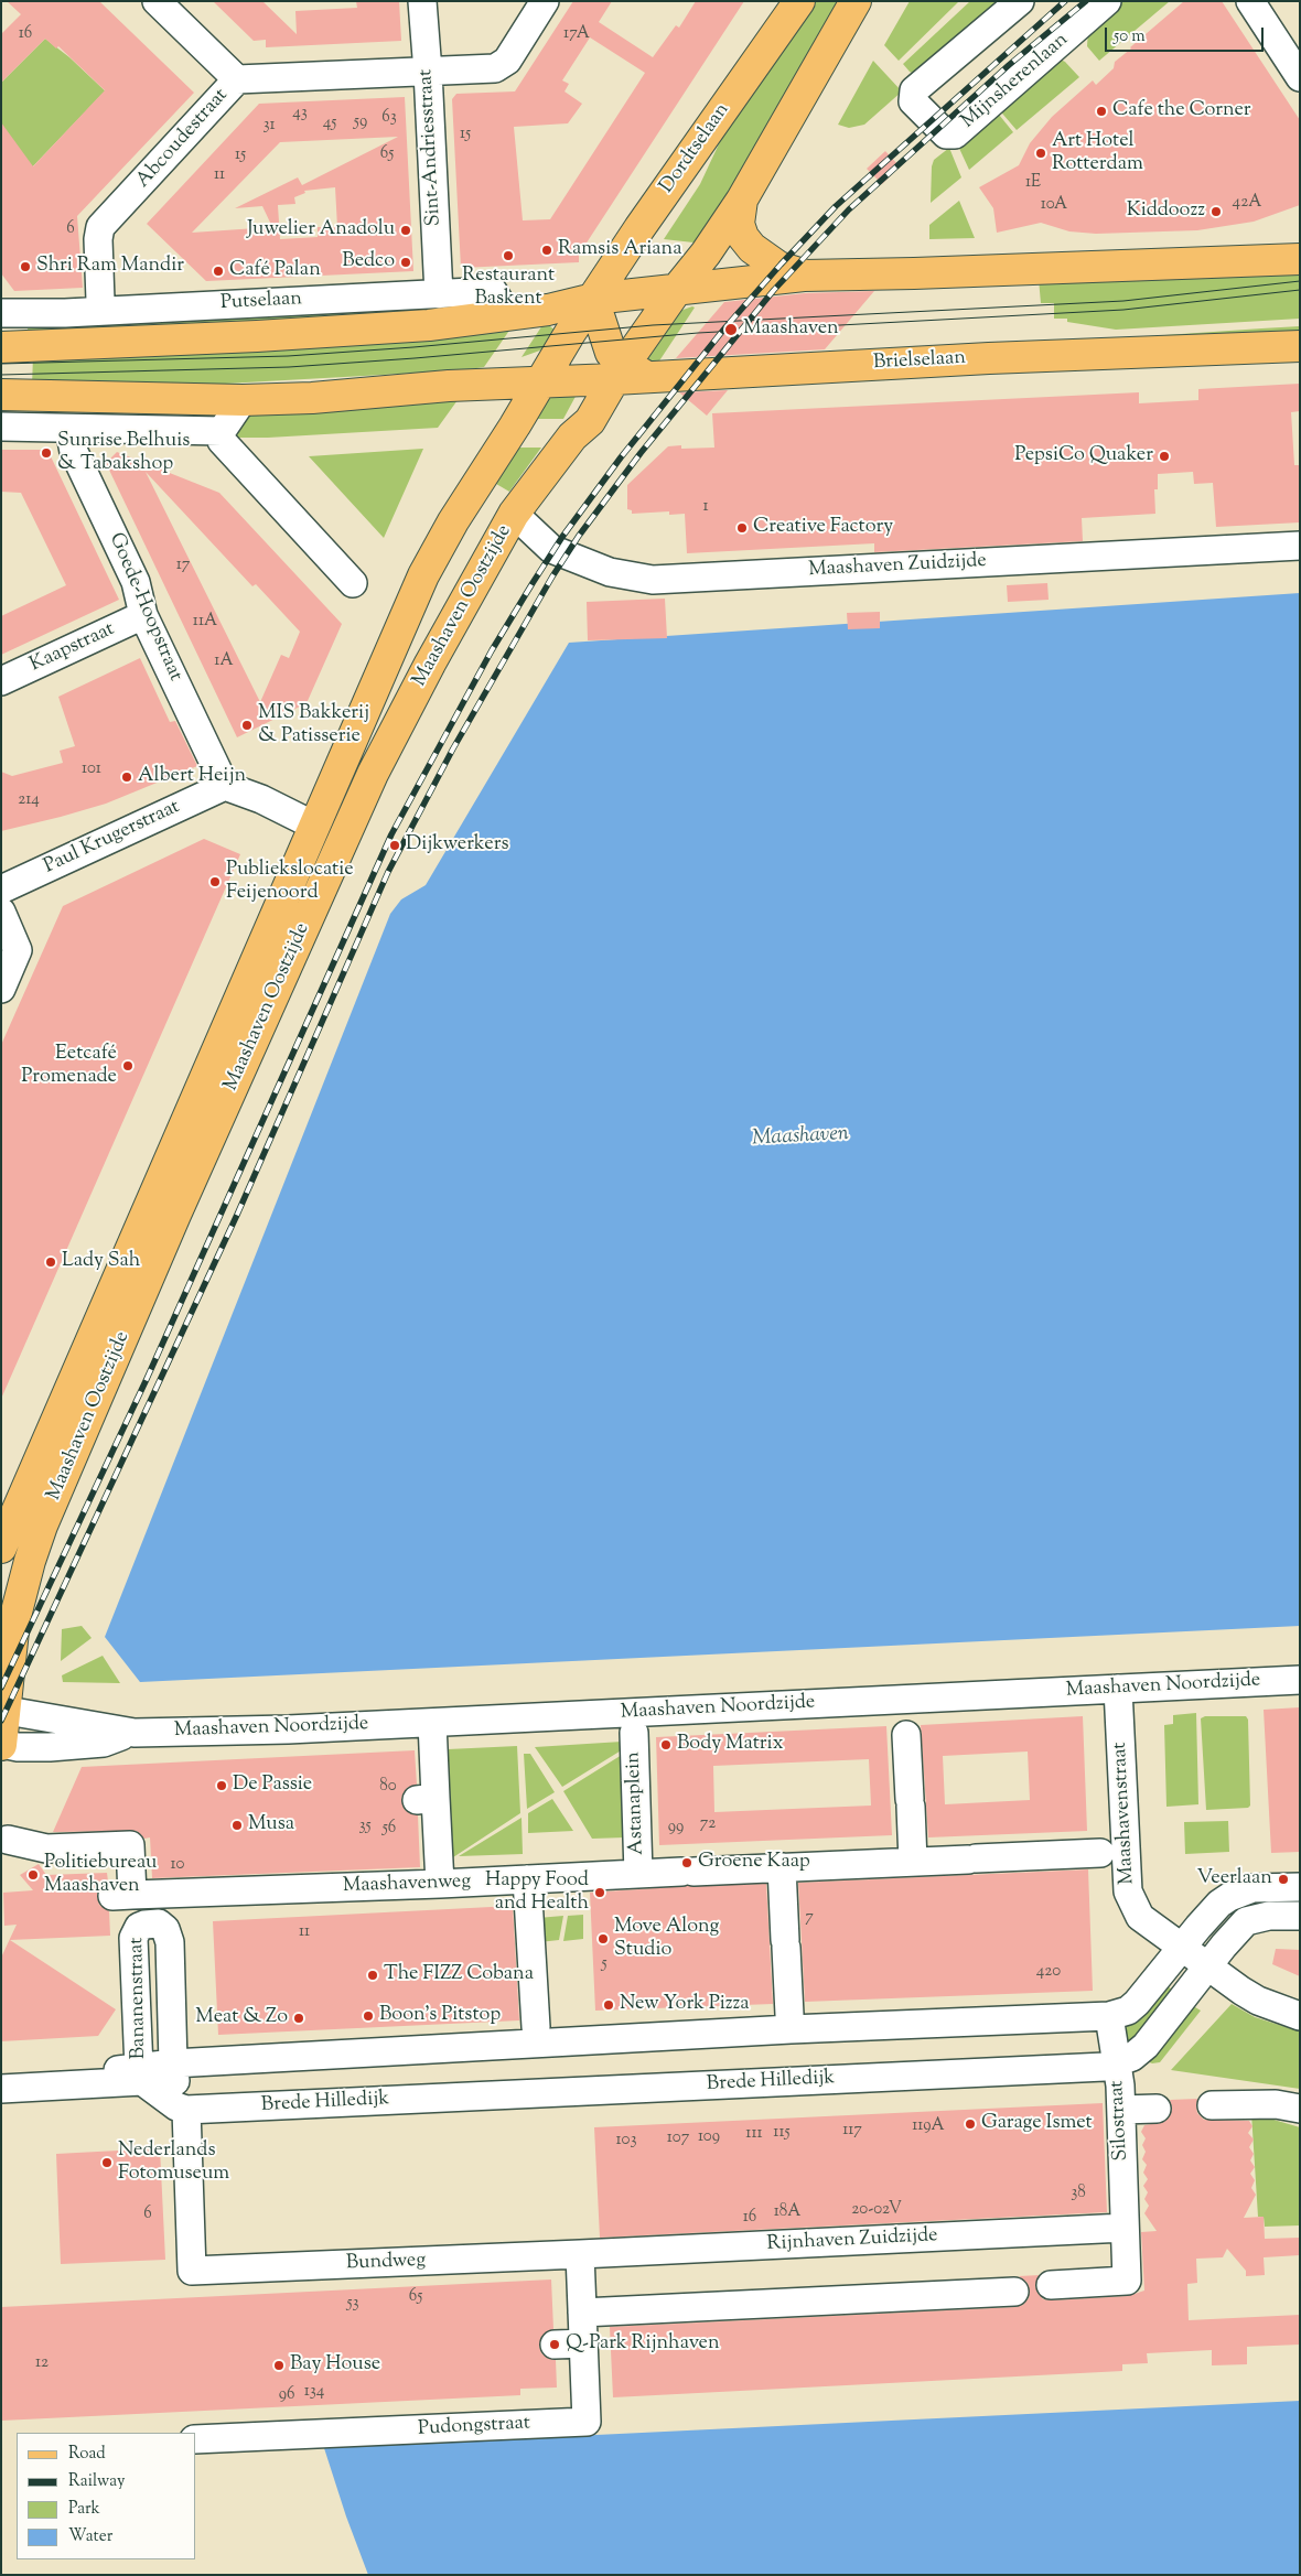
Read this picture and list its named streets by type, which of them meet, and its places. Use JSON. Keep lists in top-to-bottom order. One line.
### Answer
{"streets":{"main road":["Dordtselaan","Putselaan","Brielselaan","Maashaven Oostzijde"],"street":["Mijnsherenlaan","Abcoudestraat","Sint-Andriesstraat","Maashaven Zuidzijde","Goede-Hoopstraat","Kaapstraat","Paul Krugerstraat","Maashaven Noordzijde","Astanaplein","Maashavenstraat","Maashavenweg","Bananenstraat","Brede Hilledijk","Silostraat","Rijnhaven Zuidzijde","Bundweg","Pudongstraat"]},"crossings":[["Abcoudestraat","Sint-Andriesstraat"],["Abcoudestraat","Putselaan"],["Sint-Andriesstraat","Putselaan"],["Dordtselaan","Putselaan"],["Dordtselaan","Brielselaan"],["Dordtselaan","Maashaven Oostzijde"],["Brielselaan","Maashaven Oostzijde"],["Maashaven Zuidzijde","Maashaven Oostzijde"],["Maashaven Oostzijde","Maashaven Noordzijde"],["Goede-Hoopstraat","Kaapstraat"],["Goede-Hoopstraat","Paul Krugerstraat"],["Maashaven Noordzijde","Maashavenstraat"],["Astanaplein","Maashavenweg"],["Maashavenstraat","Brede Hilledijk"],["Brede Hilledijk","Silostraat"],["Brede Hilledijk","Bundweg"],["Silostraat","Rijnhaven Zuidzijde"],["Rijnhaven Zuidzijde","Bundweg"],["Rijnhaven Zuidzijde","Pudongstraat"],["Bundweg","Pudongstraat"]],"water":["Maashaven"],"places":["Cafe the Corner","Art Hotel Rotterdam","Kiddoozz","Juwelier Anadolu","Ramsis Ariana","Restaurant Baskent","Bedco","Shri Ram Mandir","Café Palan","Maashaven","Sunrise Belhuis & Tabakshop","PepsiCo Quaker","Creative Factory","MIS Bakkerij & Patisserie","Albert Heijn","Dijkwerkers","Publiekslocatie Feijenoord","Eetcafé Promenade","Lady Sah","Body Matrix","De Passie","Musa","Groene Kaap","Politiebureau Maashaven","Veerlaan","Happy Food and Health","Move Along Studio","The FIZZ Cobana","New York Pizza","Boon's Pitstop","Meat & Zo","Garage Ismet","Nederlands Fotomuseum","Q-Park Rijnhaven","Bay House"],"house_numbers":["16","17A","43","63","59","45","31","15","65","15","11","1E","42A","10A","6","1","17","11A","1A","101","214","80","72","35","99","56","10","7","11","5","420","119A","117","115","111","109","107","103","38","20-02V","18A","6","16","65","53","12","134","96"],"legend":["Road","Railway","Park","Water"],"scale_bar":"50 m"}
